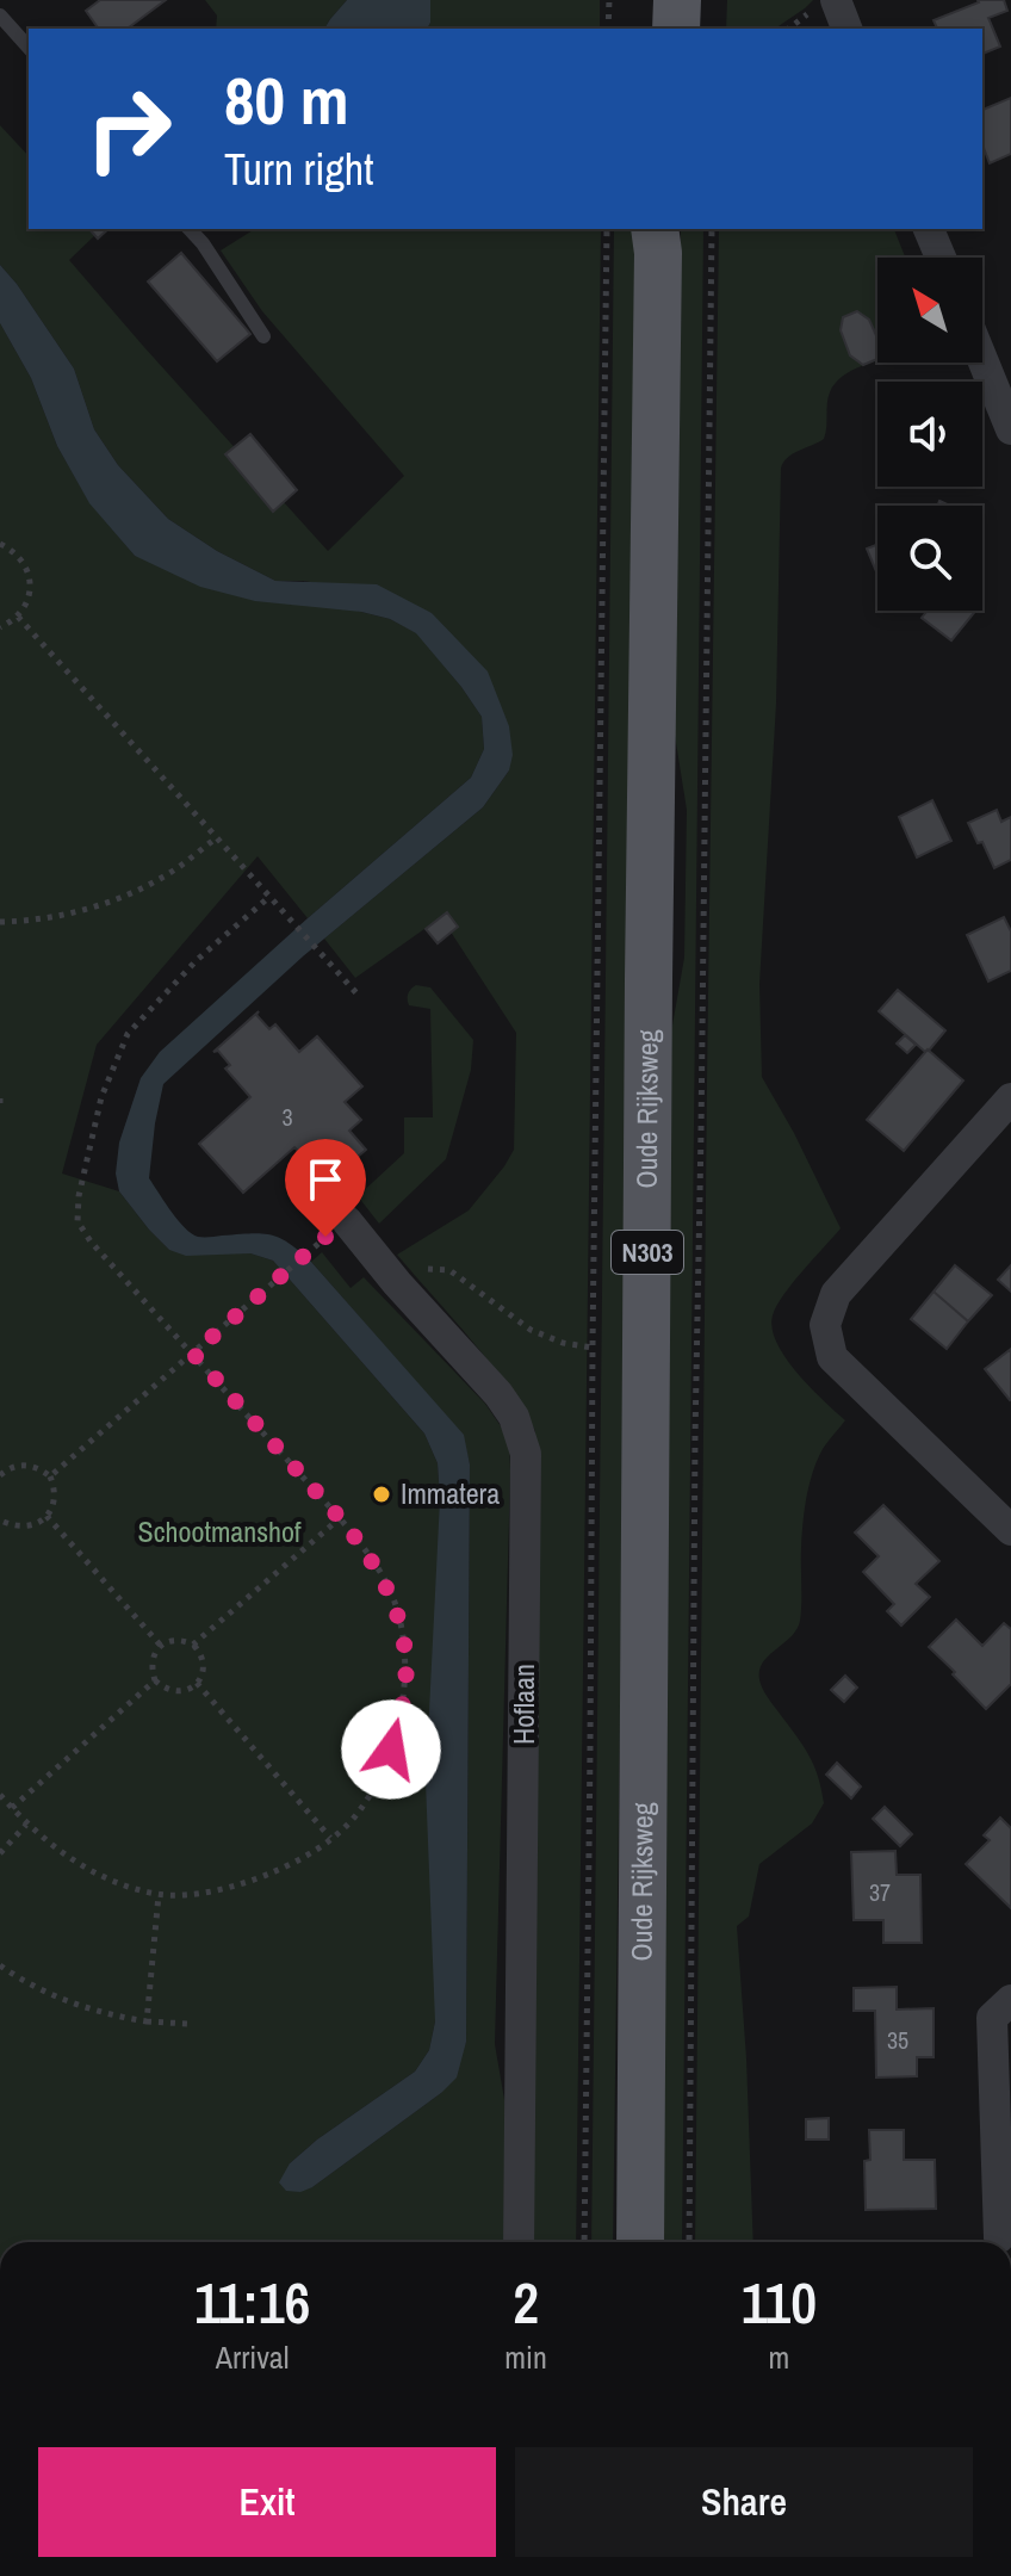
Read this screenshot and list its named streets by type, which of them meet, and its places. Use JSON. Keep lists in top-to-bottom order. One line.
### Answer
{"streets":{"main road":["Oude Rijksweg","N303"],"street":["Hoflaan"]},"parks":["Schootmanshof"],"places":["Immatera"],"house_numbers":["3","37","35"],"north":"top left","page":{"turn":["80 m","Turn right"],"eta":["11:16","Arrival","2","min","110","m"],"buttons":["Exit","Share"]}}
